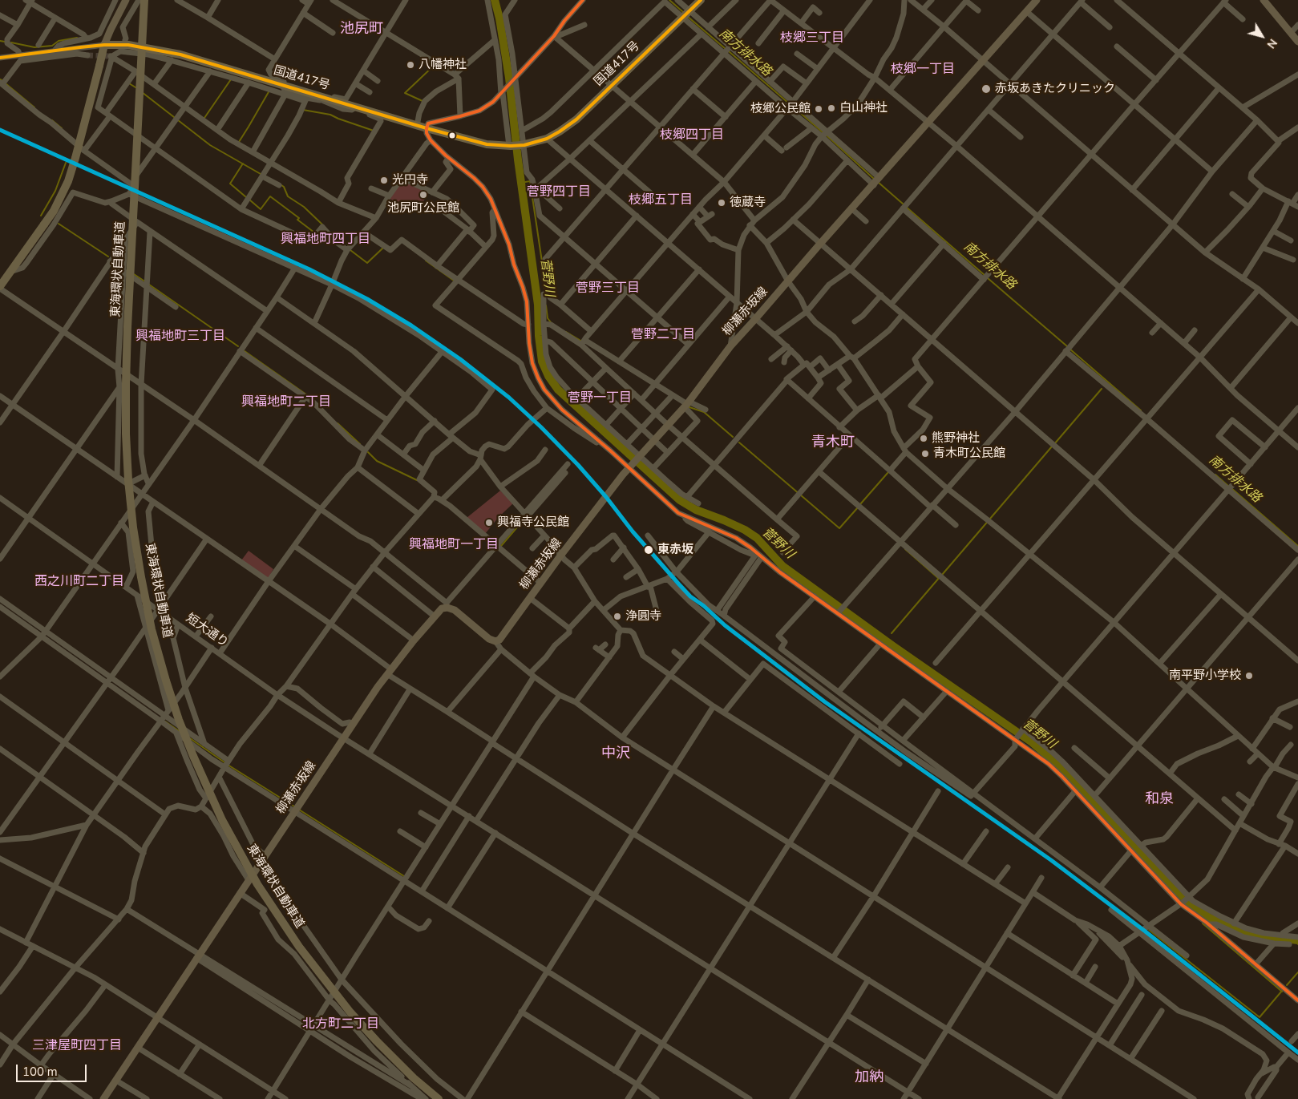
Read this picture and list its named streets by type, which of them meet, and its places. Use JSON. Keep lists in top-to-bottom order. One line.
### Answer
{"streets":{"highway":["国道417号","東海環状自動車道"],"main road":["柳瀬赤坂線"],"street":["短大通り"]},"crossings":[["柳瀬赤坂線","短大通り"]],"districts":["池尻町","枝郷三丁目","枝郷一丁目","枝郷四丁目","菅野四丁目","枝郷五丁目","興福地町四丁目","菅野三丁目","菅野二丁目","興福地町三丁目","菅野一丁目","興福地町二丁目","青木町","興福地町一丁目","西之川町二丁目","中沢","和泉","北方町二丁目","三津屋町四丁目","加納"],"water":["南方排水路","菅野川"],"places":["八幡神社","赤坂あきたクリニック","白山神社","枝郷公民館","光円寺","池尻町公民館","徳蔵寺","熊野神社","青木町公民館","興福寺公民館","東赤坂","浄圓寺","南平野小学校"],"scale_bar":"100 m","north":"bottom right"}
